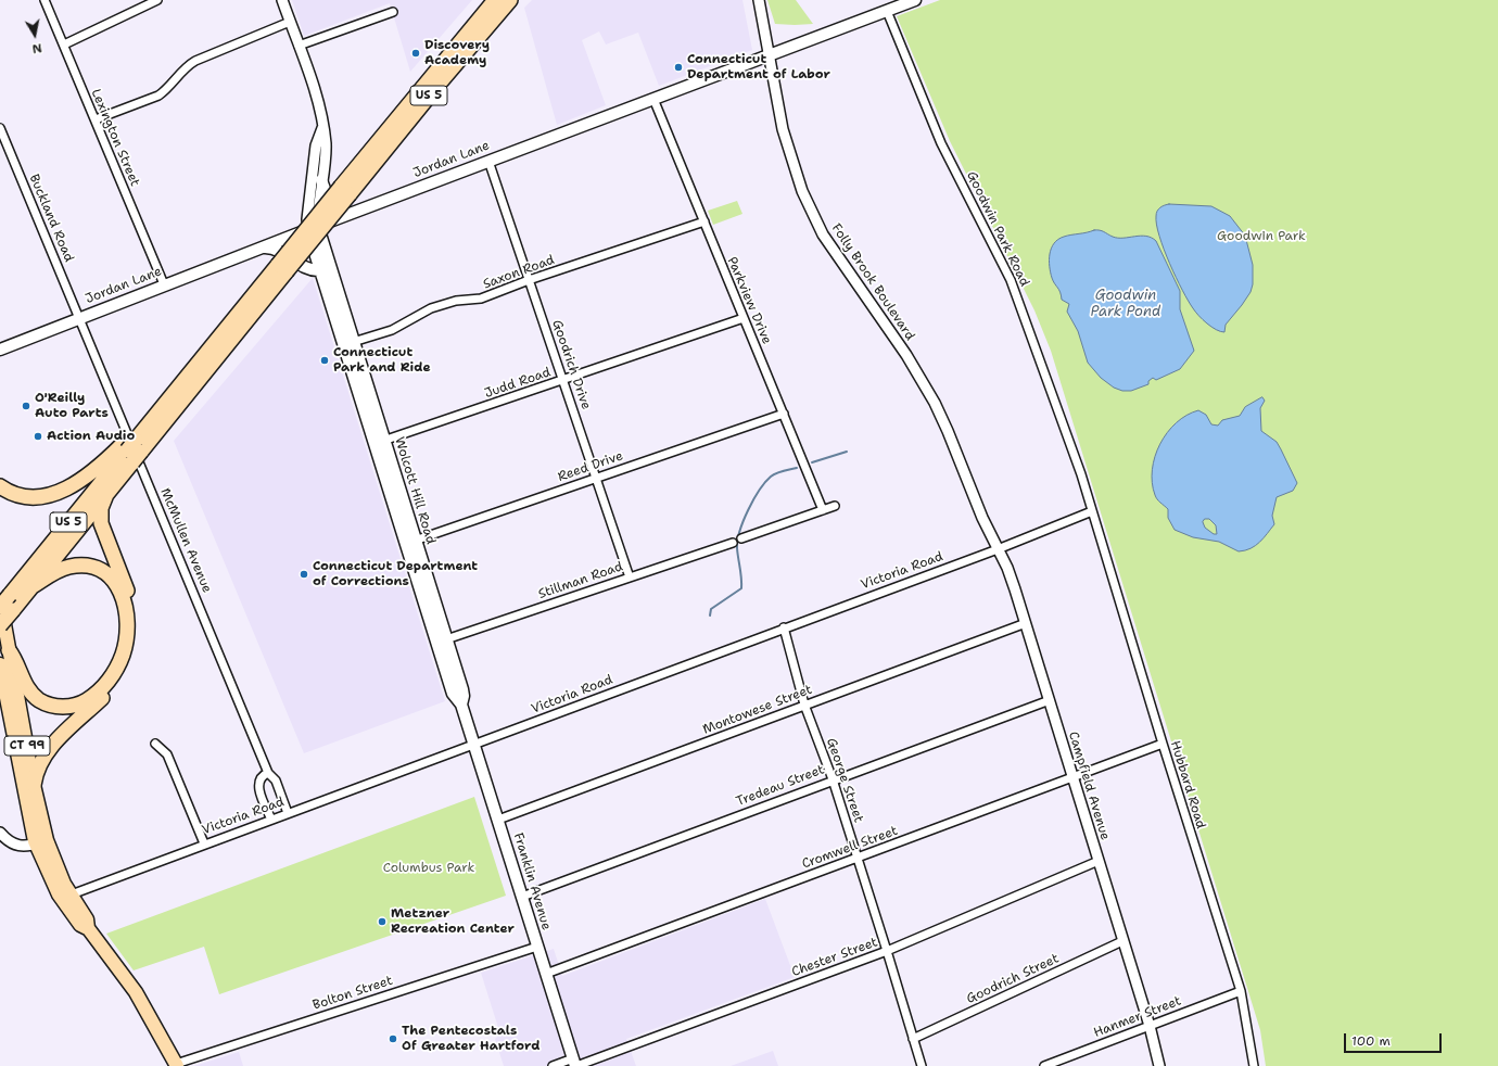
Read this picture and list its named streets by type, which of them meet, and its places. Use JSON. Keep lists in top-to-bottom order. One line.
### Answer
{"streets":{"highway":["US 5"],"main road":["Jordan Lane","Wolcott Hill Road","CT 99","Franklin Avenue"],"street":["Lexington Street","Buckland Road","Goodwin Park Road","Saxon Road","Folly Brook Boulevard","Parkview Drive","Goodrich Drive","Judd Road","Reed Drive","McMullen Avenue","Victoria Road","Stillman Road","Montowese Street","George Street","Hubbard Road","Tredeau Street","Campfield Avenue","Cromwell Street","Chester Street","Goodrich Street","Bolton Street","Hanmer Street"]},"crossings":[["US 5","CT 99"],["Lexington Street","Jordan Lane"],["Jordan Lane","Buckland Road"],["Jordan Lane","Goodwin Park Road"],["Jordan Lane","Folly Brook Boulevard"],["Jordan Lane","Parkview Drive"],["Jordan Lane","Goodrich Drive"],["Jordan Lane","Wolcott Hill Road"],["Jordan Lane","McMullen Avenue"],["Buckland Road","McMullen Avenue"],["Goodwin Park Road","Victoria Road"],["Goodwin Park Road","Hubbard Road"],["Saxon Road","Parkview Drive"],["Saxon Road","Goodrich Drive"],["Saxon Road","Wolcott Hill Road"],["Folly Brook Boulevard","Campfield Avenue"],["Parkview Drive","Judd Road"],["Parkview Drive","Reed Drive"],["Goodrich Drive","Judd Road"],["Goodrich Drive","Reed Drive"],["Goodrich Drive","Stillman Road"],["Judd Road","Wolcott Hill Road"],["Reed Drive","Wolcott Hill Road"],["Wolcott Hill Road","Stillman Road"],["Wolcott Hill Road","Franklin Avenue"],["McMullen Avenue","Victoria Road"],["Victoria Road","George Street"],["Victoria Road","Hubbard Road"],["Victoria Road","Campfield Avenue"],["Victoria Road","Franklin Avenue"],["Montowese Street","George Street"],["Montowese Street","Campfield Avenue"],["Montowese Street","Franklin Avenue"],["George Street","Tredeau Street"],["George Street","Cromwell Street"],["George Street","Chester Street"],["George Street","Goodrich Street"],["Hubbard Road","Cromwell Street"],["Hubbard Road","Hanmer Street"],["Tredeau Street","Campfield Avenue"],["Tredeau Street","Franklin Avenue"],["Campfield Avenue","Cromwell Street"],["Campfield Avenue","Chester Street"],["Campfield Avenue","Goodrich Street"],["Campfield Avenue","Hanmer Street"],["Cromwell Street","Franklin Avenue"],["Franklin Avenue","Chester Street"],["Franklin Avenue","Bolton Street"]],"water":["Goodwin Park Pond"],"parks":["Goodwin Park","Columbus Park"],"places":["Discovery Academy","Connecticut Department of Labor","Connecticut Park and Ride","O'Reilly Auto Parts","Action Audio","Connecticut Department of Corrections","Metzner Recreation Center","The Pentecostals Of Greater Hartford"],"scale_bar":"100 m","north":"bottom"}
